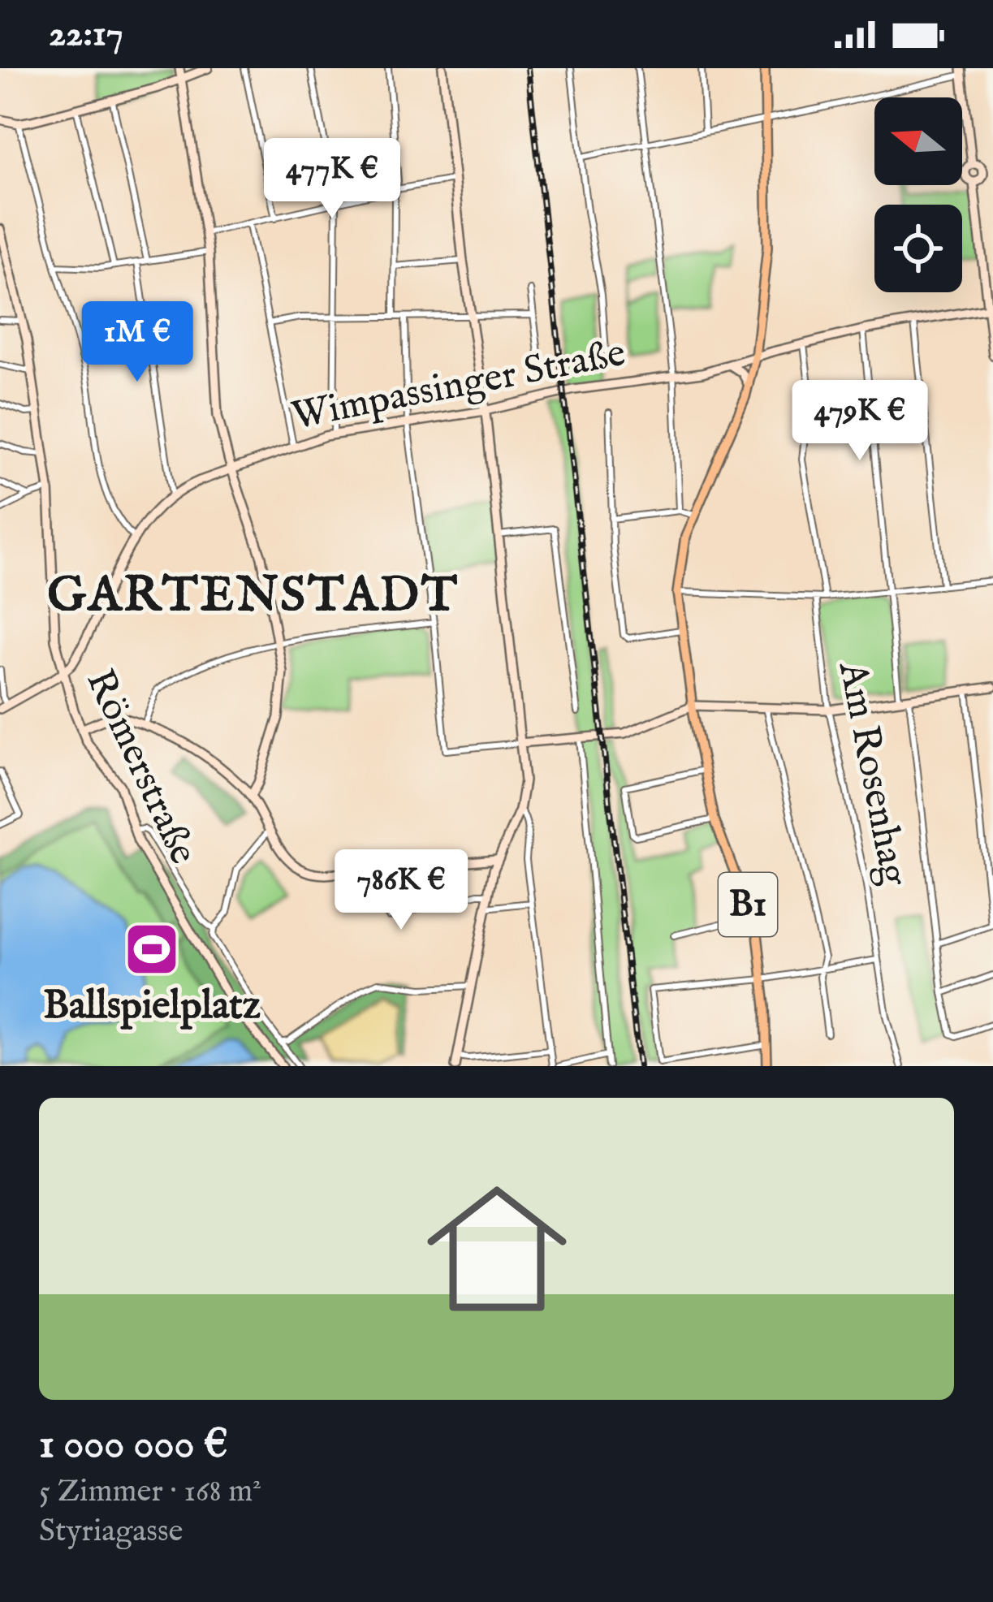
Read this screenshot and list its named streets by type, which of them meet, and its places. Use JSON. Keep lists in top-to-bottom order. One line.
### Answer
{"streets":{"main road":["B1"],"street":["Wimpassinger Straße","Römerstraße","Am Rosenhag"]},"crossings":[["Wimpassinger Straße","Römerstraße"],["Wimpassinger Straße","B1"]],"districts":["GARTENSTADT"],"places":{"sports":["Ballspielplatz"]},"north":"left","page":{"status":"22:17","price":["477K €","1M €","479K €","786K €"],"list":[{"name":"1 000 000 €","note":"5 Zimmer · 168 m² · Styriagasse"}]}}
